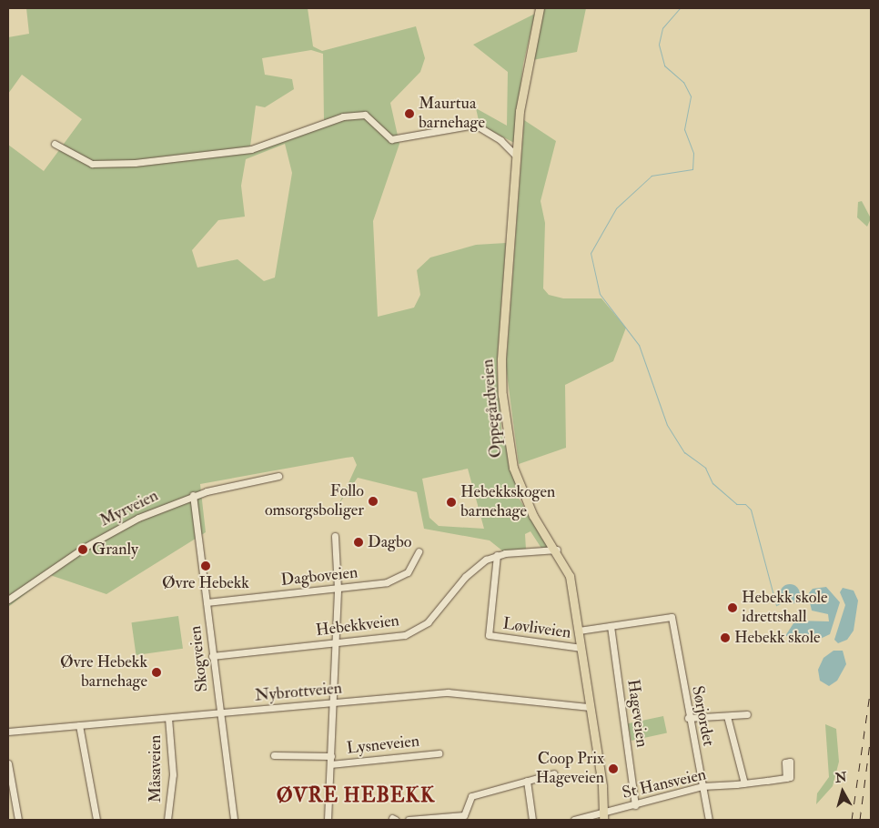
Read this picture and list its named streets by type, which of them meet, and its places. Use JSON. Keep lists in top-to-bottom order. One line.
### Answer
{"streets":{"main road":["Oppegårdveien"],"street":["Myrveien","Dagboveien","Hebekkveien","Løvliveien","Skogveien","Nybrottveien","Hageveien","Sørjordet","Lysneveien","Måsaveien","St Hansveien"]},"crossings":[["Oppegårdveien","Hebekkveien"],["Oppegårdveien","Løvliveien"],["Oppegårdveien","Nybrottveien"],["Oppegårdveien","St Hansveien"],["Myrveien","Skogveien"],["Dagboveien","Skogveien"],["Dagboveien","Lysneveien"],["Hebekkveien","Løvliveien"],["Hebekkveien","Skogveien"],["Hebekkveien","Lysneveien"],["Skogveien","Nybrottveien"],["Nybrottveien","Lysneveien"],["Nybrottveien","Måsaveien"],["Hageveien","Sørjordet"],["Hageveien","St Hansveien"],["Sørjordet","St Hansveien"]],"districts":["ØVRE HEBEKK"],"places":["Maurtua barnehage","Follo omsorgsboliger","Hebekkskogen barnehage","Dagbo","Granly","Øvre Hebekk","Hebekk skole idrettshall","Hebekk skole","Øvre Hebekk barnehage","Coop Prix Hageveien"],"north":"top"}
